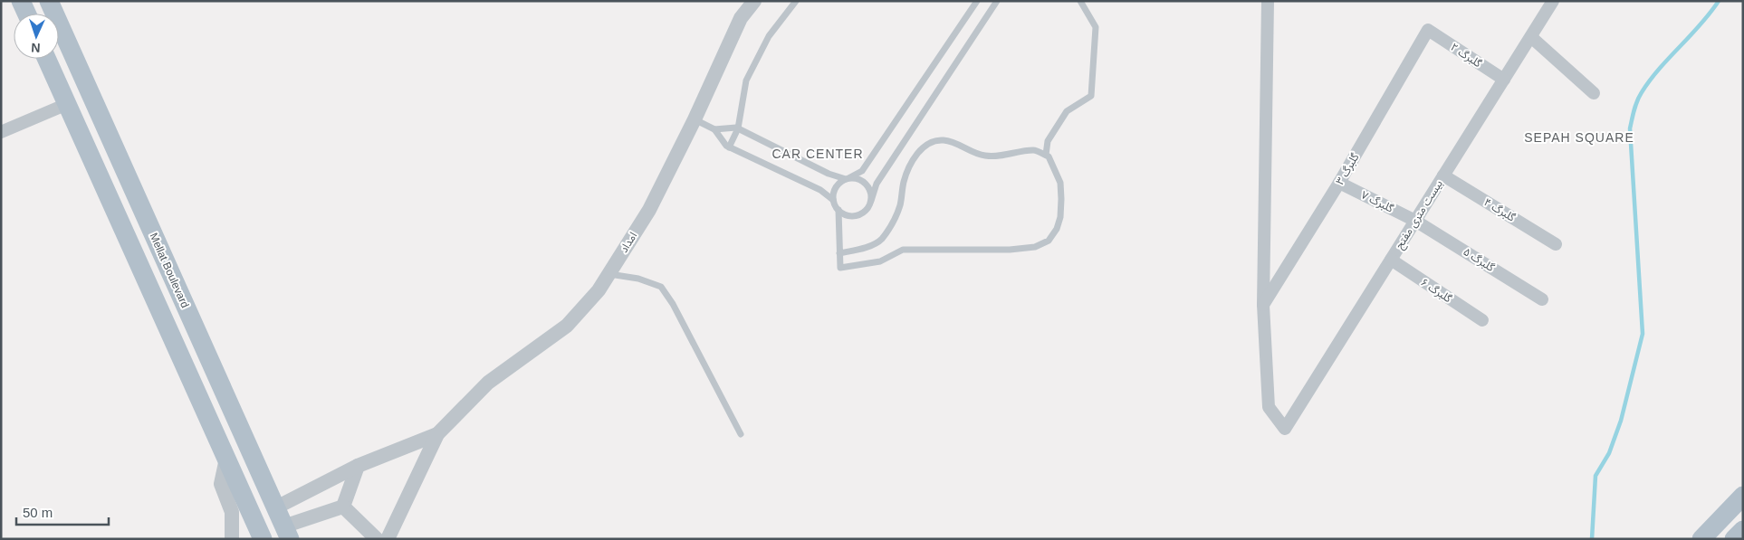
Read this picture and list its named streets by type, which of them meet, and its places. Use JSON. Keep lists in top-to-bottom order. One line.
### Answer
{"streets":{"main road":["Mellat Boulevard"],"street":["گلبرگ ۲","گلبرگ ۳","گلبرگ ۷","گلبرگ ۴","بیست متری مفتح","امداد","گلبرگ ۵","گلبرگ ۶"]},"crossings":[["گلبرگ ۲","گلبرگ ۳"],["گلبرگ ۲","بیست متری مفتح"],["گلبرگ ۳","گلبرگ ۷"],["گلبرگ ۳","بیست متری مفتح"],["گلبرگ ۷","بیست متری مفتح"],["گلبرگ ۷","گلبرگ ۵"],["گلبرگ ۴","بیست متری مفتح"],["بیست متری مفتح","گلبرگ ۵"],["بیست متری مفتح","گلبرگ ۶"]],"districts":["SEPAH SQUARE","CAR CENTER"],"scale_bar":"50 m","north":"bottom"}
